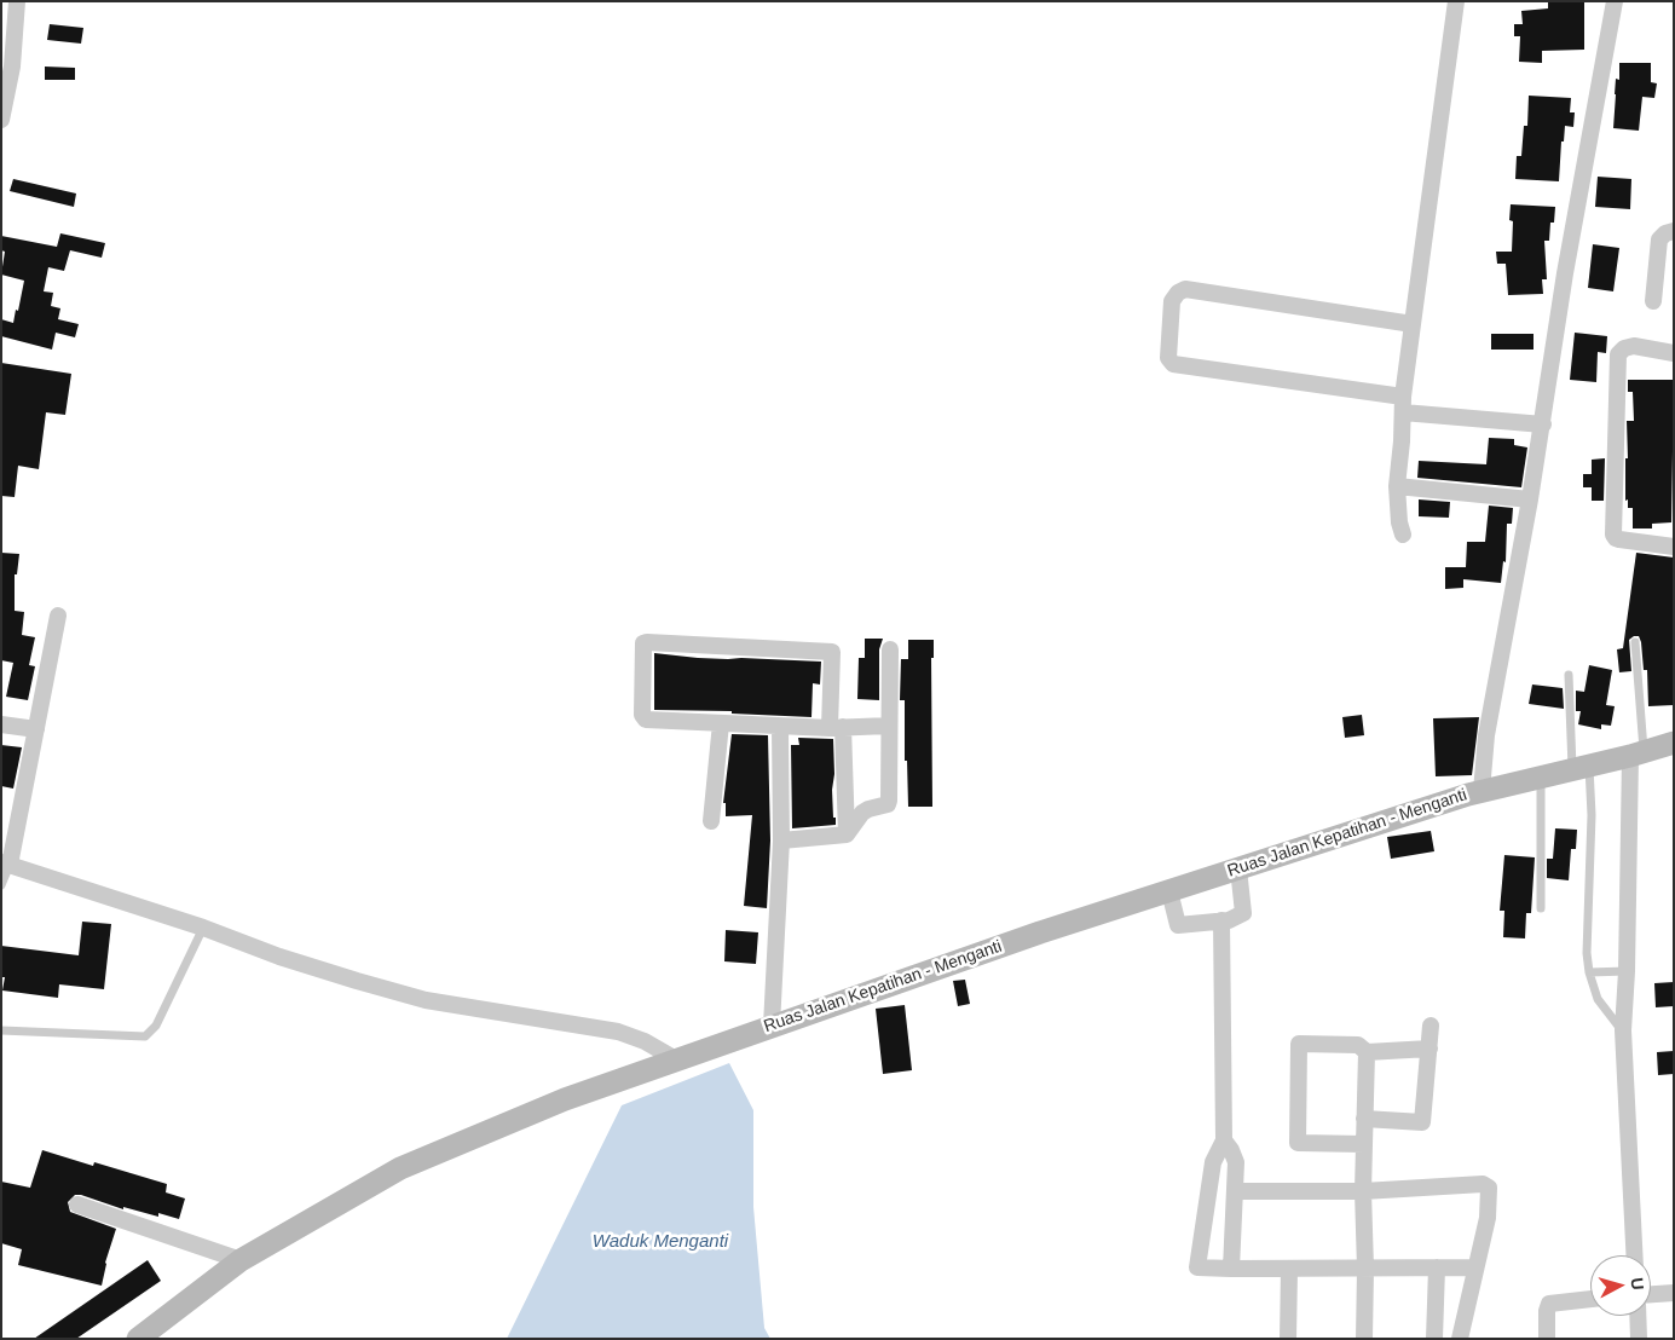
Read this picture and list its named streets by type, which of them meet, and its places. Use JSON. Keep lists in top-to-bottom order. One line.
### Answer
{"streets":{"main road":["Ruas Jalan Kepatihan - Menganti"]},"water":["Waduk Menganti"],"north":"right"}
